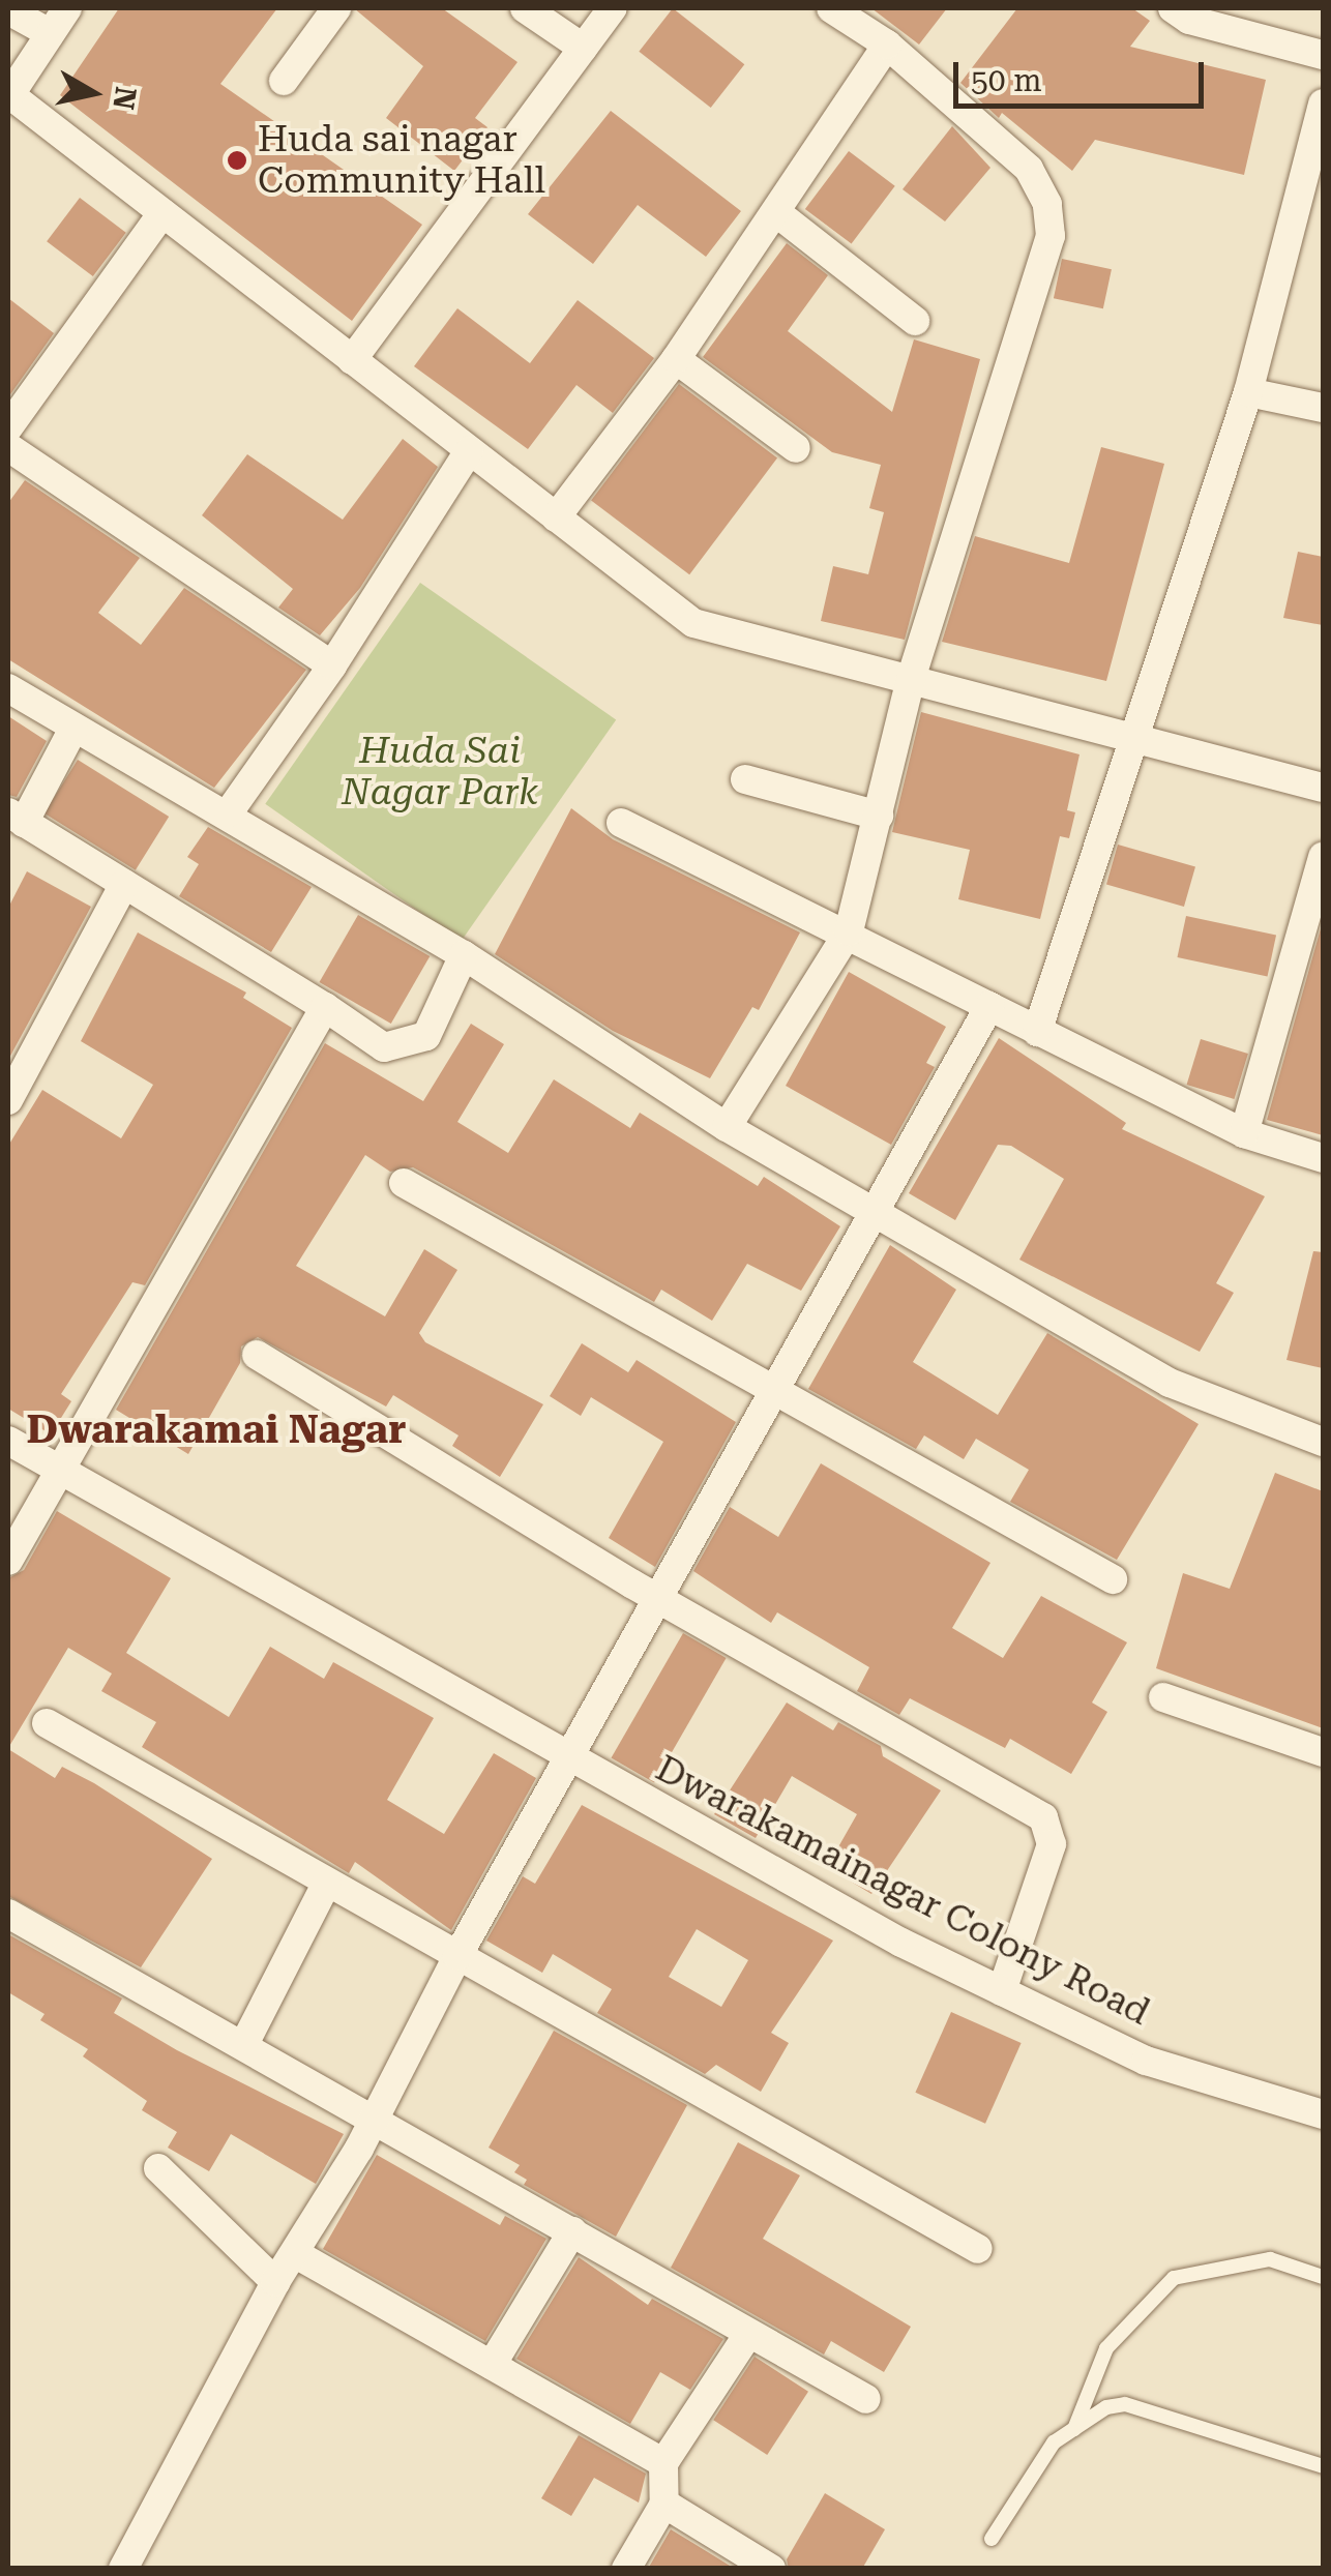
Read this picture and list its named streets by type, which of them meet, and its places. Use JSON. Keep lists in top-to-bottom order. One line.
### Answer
{"streets":{"street":["Dwarakamainagar Colony Road"]},"districts":["Dwarakamai Nagar"],"parks":["Huda Sai Nagar Park"],"places":["Huda sai nagar Community Hall"],"scale_bar":"50 m","north":"right"}
